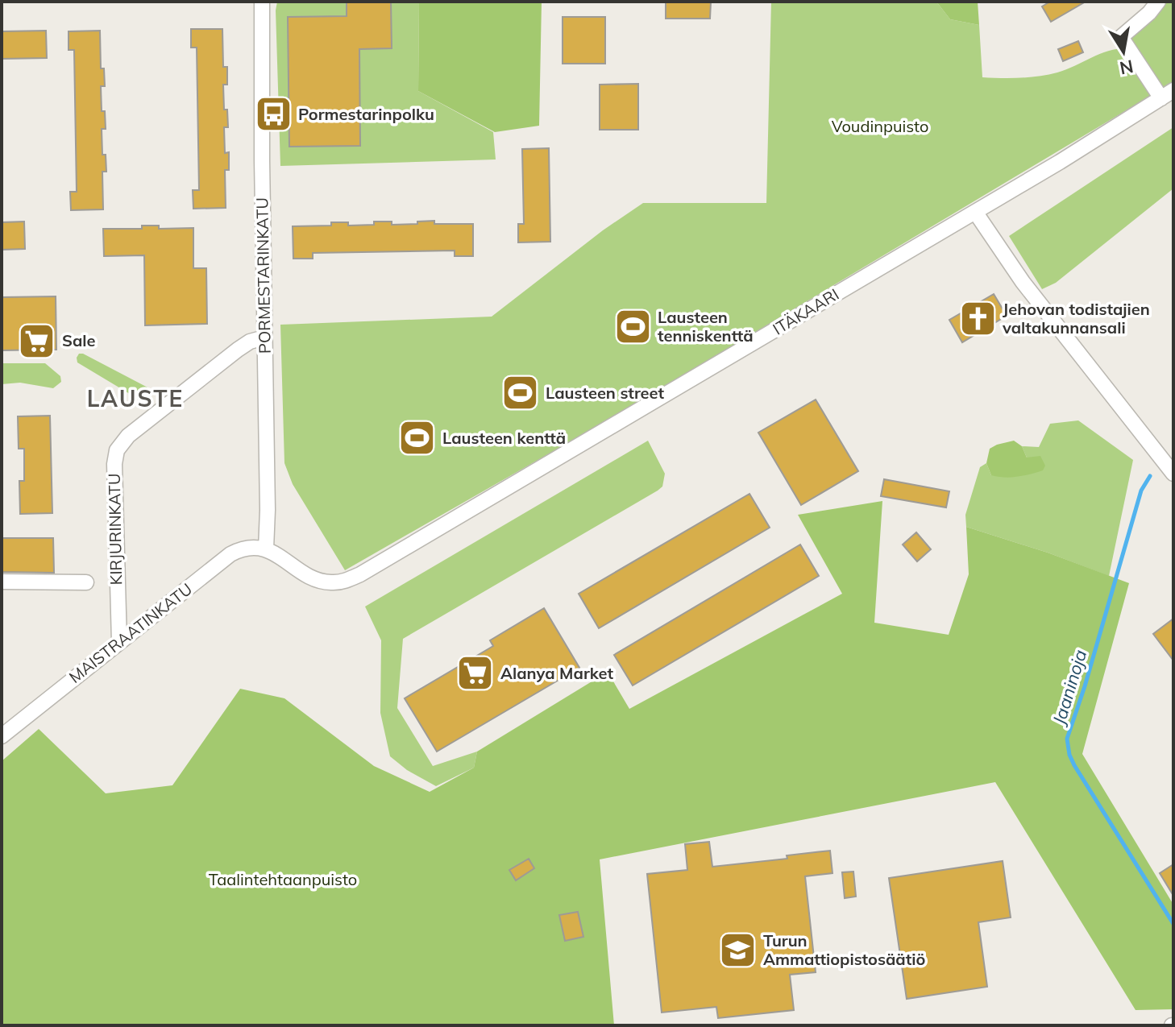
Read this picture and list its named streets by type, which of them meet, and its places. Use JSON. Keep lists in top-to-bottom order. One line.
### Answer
{"streets":{"street":["PORMESTARINKATU","ITÄKAARI","KIRJURINKATU","MAISTRAATINKATU"]},"crossings":[["PORMESTARINKATU","ITÄKAARI"],["PORMESTARINKATU","KIRJURINKATU"],["PORMESTARINKATU","MAISTRAATINKATU"],["ITÄKAARI","MAISTRAATINKATU"],["KIRJURINKATU","MAISTRAATINKATU"]],"districts":["LAUSTE"],"water":["Jaaninoja"],"parks":["Voudinpuisto","Taalintehtaanpuisto"],"places":{"bus stop":["Pormestarinpolku"],"church":["Jehovan todistajien valtakunnansali"],"sports":["Lausteen tenniskenttä","Lausteen street","Lausteen kenttä"],"supermarket":["Sale","Alanya Market"],"school or university":["Turun Ammattiopistosäätiö"]},"north":"bottom"}
